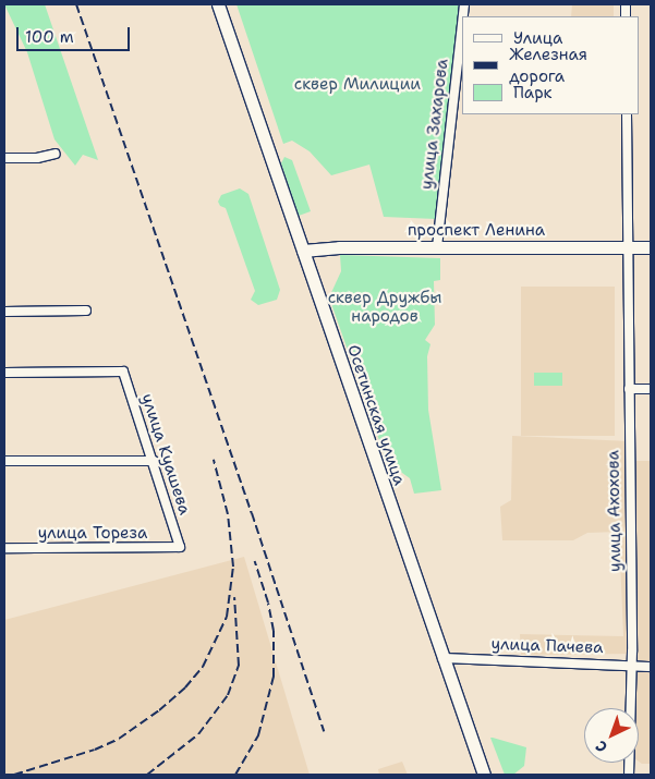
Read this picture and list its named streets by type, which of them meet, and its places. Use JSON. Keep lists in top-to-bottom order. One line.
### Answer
{"streets":{"main road":["проспект Ленина","Осетинская улица"],"street":["улица Захарова","улица Куашева","улица Ахохова","улица Тореза","улица Пачева"]},"crossings":[["улица Захарова","проспект Ленина"],["проспект Ленина","Осетинская улица"],["проспект Ленина","улица Ахохова"],["Осетинская улица","улица Пачева"],["улица Куашева","улица Тореза"],["улица Ахохова","улица Пачева"]],"parks":["сквер Милиции","сквер Дружбы народов"],"legend":["Улица","Железная дорога","Парк"],"scale_bar":"100 m","north":"bottom left"}
